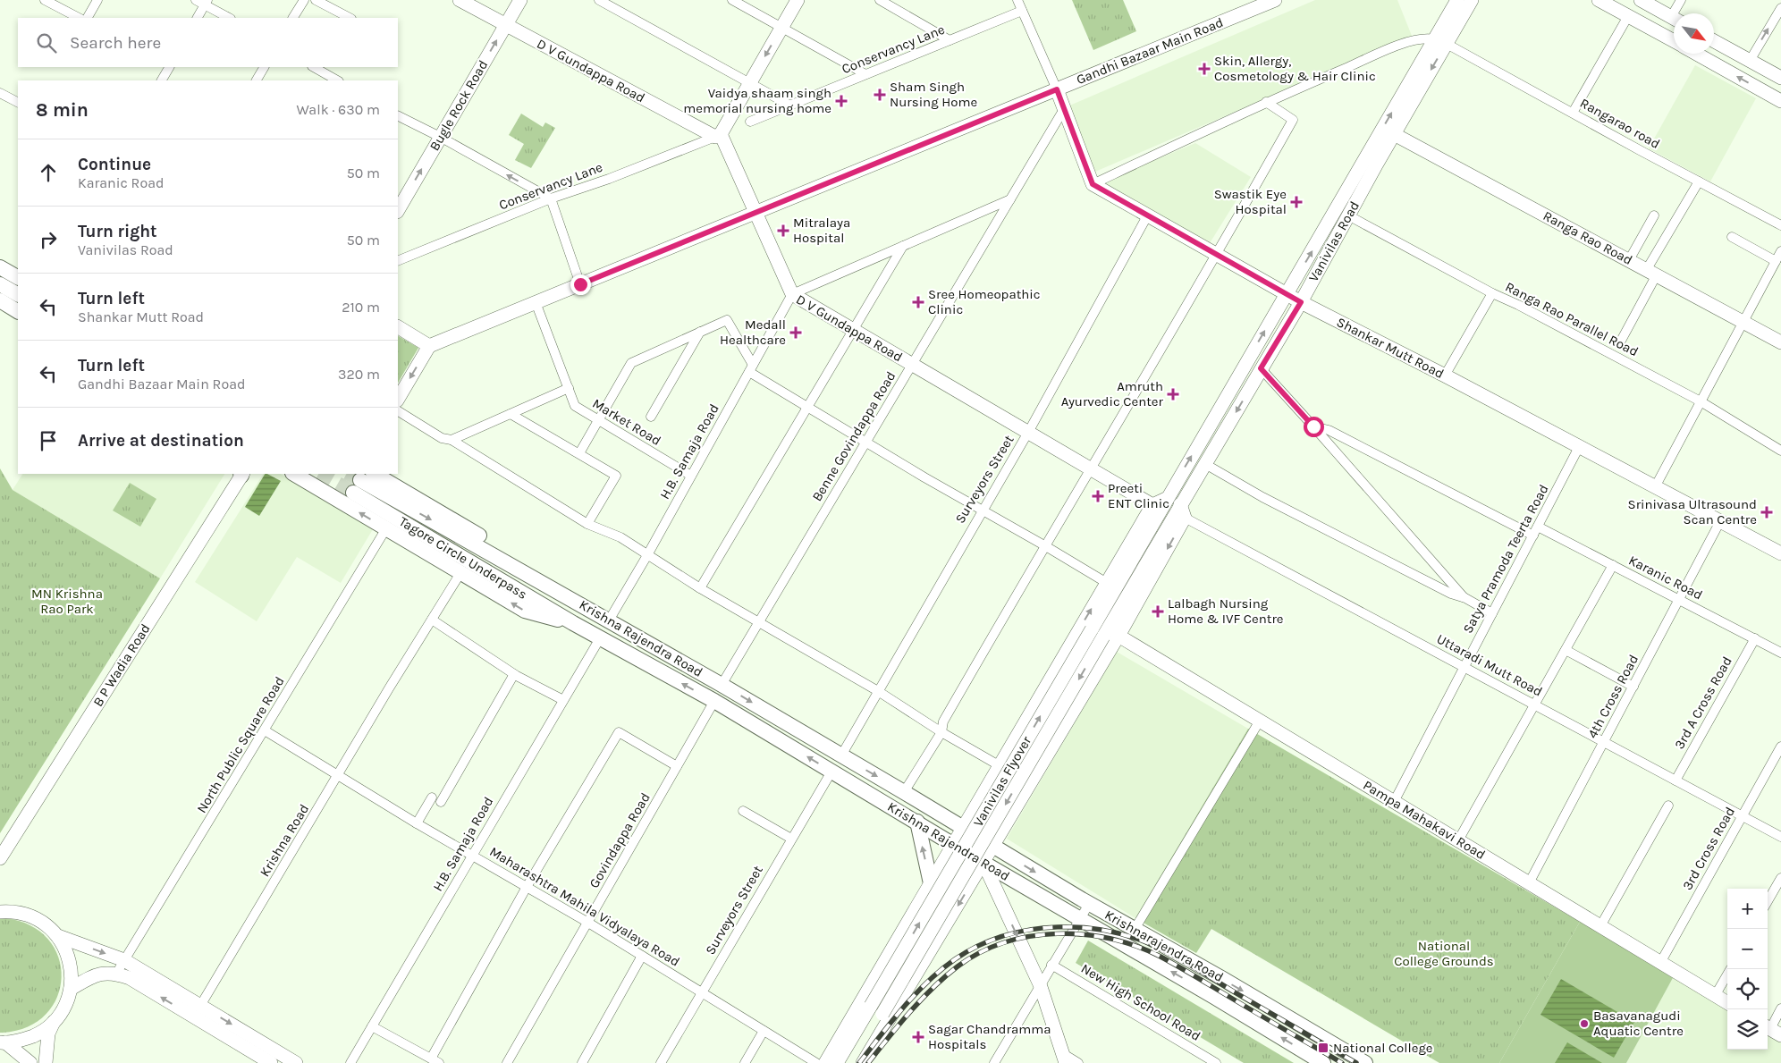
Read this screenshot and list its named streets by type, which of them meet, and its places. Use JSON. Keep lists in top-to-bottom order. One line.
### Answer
{"streets":{"main road":["Gandhi Bazaar Main Road","D V Gundappa Road","Bugle Rock Road","Ranga Rao Road","Vanivilas Road","Shankar Mutt Road","Tagore Circle Underpass","Krishna Rajendra Road","B P Wadia Road","Vanivilas Flyover","Pampa Mahakavi Road","Krishnarajendra Road"],"street":["Conservancy Lane","Rangarao road","Ranga Rao Parallel Road","Market Road","Benne Govindappa Road","H.B. Samaja Road","Surveyors Street","Satya Pramoda Teerta Road","Karanic Road","Uttaradi Mutt Road","4th Cross Road","3rd A Cross Road","North Public Square Road","Krishna Road","Govindappa Road","3rd Cross Road","Maharashtra Mahila Vidyalaya Road","New High School Road"]},"crossings":[["Conservancy Lane","D V Gundappa Road"],["Gandhi Bazaar Main Road","D V Gundappa Road"],["Gandhi Bazaar Main Road","Market Road"],["D V Gundappa Road","Bugle Rock Road"],["D V Gundappa Road","Benne Govindappa Road"],["D V Gundappa Road","H.B. Samaja Road"],["D V Gundappa Road","Surveyors Street"],["Rangarao road","Vanivilas Road"],["Ranga Rao Road","Vanivilas Road"],["Vanivilas Road","Ranga Rao Parallel Road"],["Vanivilas Road","Shankar Mutt Road"],["Vanivilas Road","Uttaradi Mutt Road"],["Vanivilas Road","Vanivilas Flyover"],["Shankar Mutt Road","Surveyors Street"],["Shankar Mutt Road","Satya Pramoda Teerta Road"],["Shankar Mutt Road","4th Cross Road"],["Market Road","H.B. Samaja Road"],["Benne Govindappa Road","Krishna Rajendra Road"],["H.B. Samaja Road","Krishna Rajendra Road"],["H.B. Samaja Road","Maharashtra Mahila Vidyalaya Road"],["Surveyors Street","Krishna Rajendra Road"],["Surveyors Street","Maharashtra Mahila Vidyalaya Road"],["Tagore Circle Underpass","Krishna Rajendra Road"],["Satya Pramoda Teerta Road","Karanic Road"],["Satya Pramoda Teerta Road","Uttaradi Mutt Road"],["Satya Pramoda Teerta Road","Pampa Mahakavi Road"],["Karanic Road","4th Cross Road"],["Karanic Road","3rd A Cross Road"],["Krishna Rajendra Road","Govindappa Road"],["Krishna Rajendra Road","Krishnarajendra Road"],["Uttaradi Mutt Road","4th Cross Road"],["Uttaradi Mutt Road","3rd A Cross Road"],["Uttaradi Mutt Road","Vanivilas Flyover"],["Uttaradi Mutt Road","3rd Cross Road"],["4th Cross Road","Pampa Mahakavi Road"],["North Public Square Road","Maharashtra Mahila Vidyalaya Road"],["Pampa Mahakavi Road","3rd Cross Road"],["Krishna Road","Maharashtra Mahila Vidyalaya Road"],["Govindappa Road","Maharashtra Mahila Vidyalaya Road"]],"one_way":["Bugle Rock Road","Krishnarajendra Road"],"parks":["MN Krishna Rao Park","National College Grounds"],"places":{"health":["Skin, Allergy, Cosmetology & Hair Clinic","Sham Singh Nursing Home","Vaidya shaam singh memorial nursing home","Swastik Eye Hospital","Mitralaya Hospital","Sree Homeopathic Clinic","Medall Healthcare","Amruth Ayurvedic Center","Preeti ENT Clinic","Srinivasa Ultrasound Scan Centre","Lalbagh Nursing Home & IVF Centre","Sagar Chandramma Hospitals"],"other":["Basavanagudi Aquatic Centre"],"transit":["National College"]},"north":"bottom right","page":{"search":"Search here","heading":["8 min","Walk · 630 m"],"list":[["Continue","Karanic Road","50 m"],["Turn right","Vanivilas Road","50 m"],["Turn left","Shankar Mutt Road","210 m"],["Turn left","Gandhi Bazaar Main Road","320 m"],"Arrive at destination"],"map_buttons":["+","−"]}}
